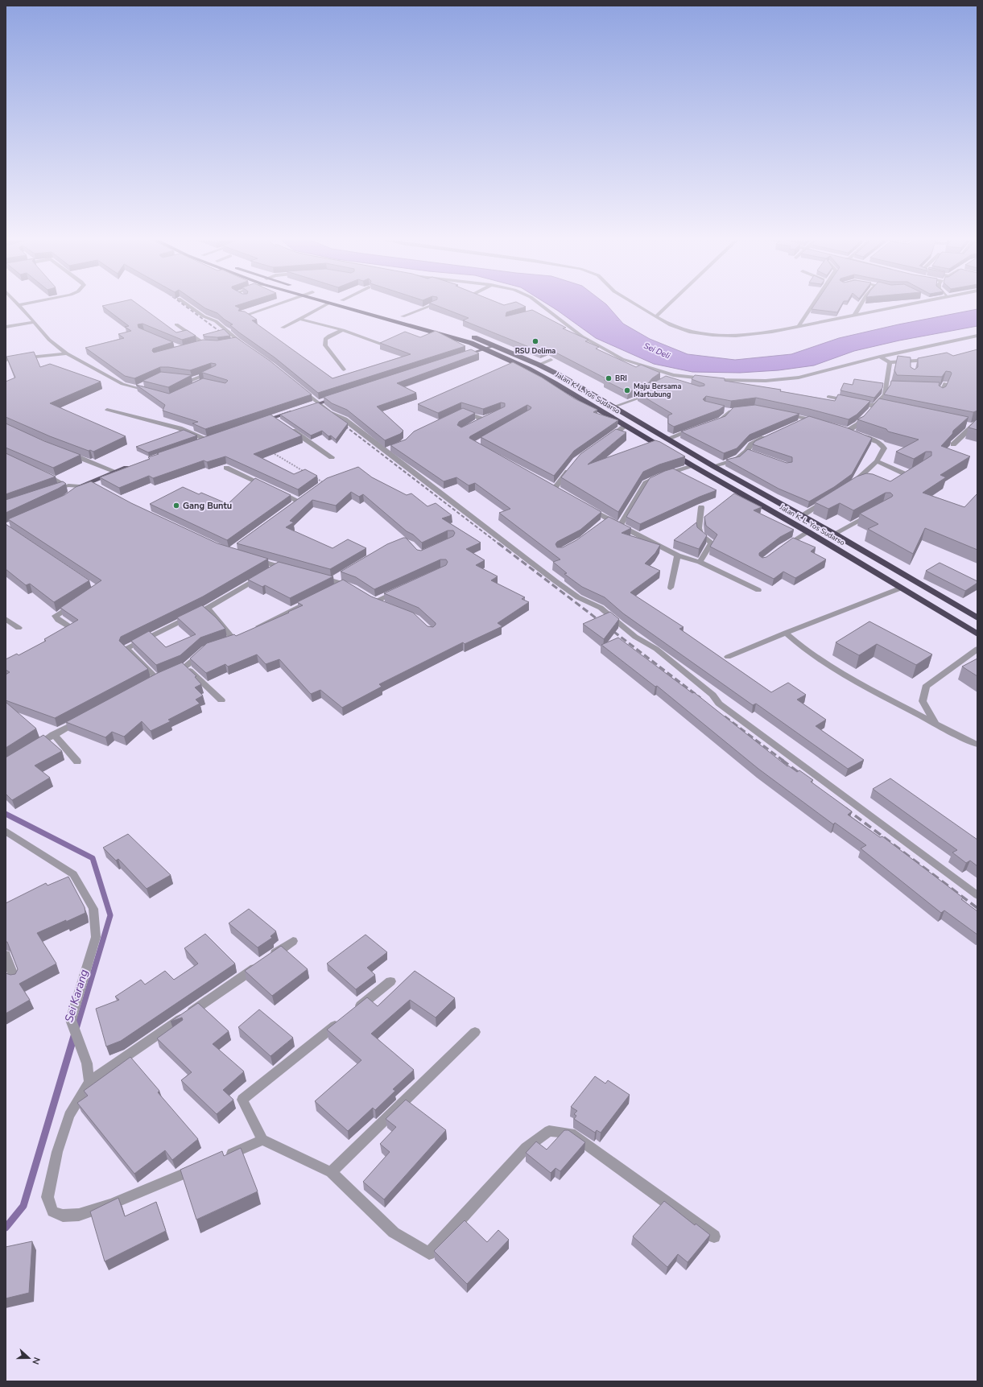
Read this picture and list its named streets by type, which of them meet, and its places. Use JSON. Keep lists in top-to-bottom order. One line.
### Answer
{"streets":{"highway":["Jalan K. L. Yos Sudarso"]},"water":["Sei Deli","Sei Karang"],"places":["RSU Delima","BRI","Maju Bersama Martubung","Gang Buntu"],"north":"right"}
